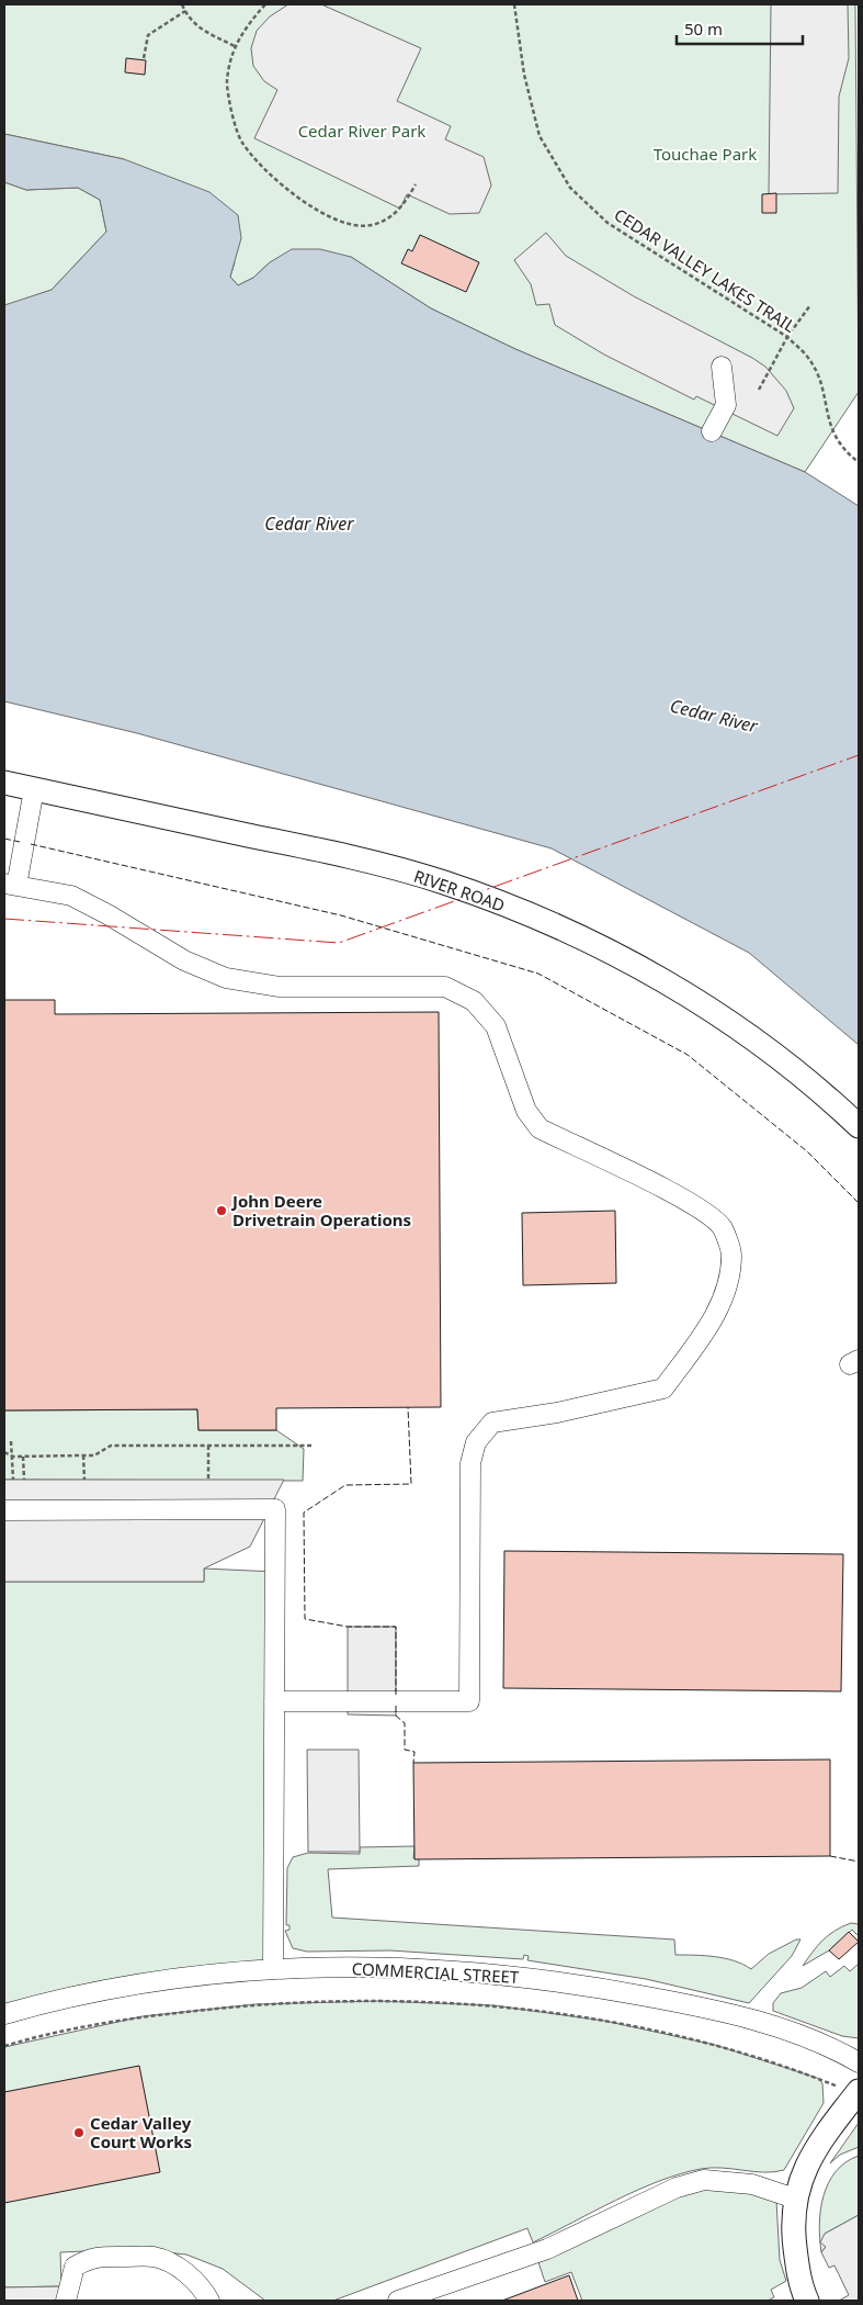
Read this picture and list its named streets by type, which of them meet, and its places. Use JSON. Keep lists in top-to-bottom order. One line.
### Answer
{"streets":{"main road":["RIVER ROAD"],"street":["COMMERCIAL STREET"],"path":["CEDAR VALLEY LAKES TRAIL"]},"water":["Cedar River"],"parks":["Cedar River Park","Touchae Park"],"places":["John Deere Drivetrain Operations","Cedar Valley Court Works"],"scale_bar":"50 m"}
